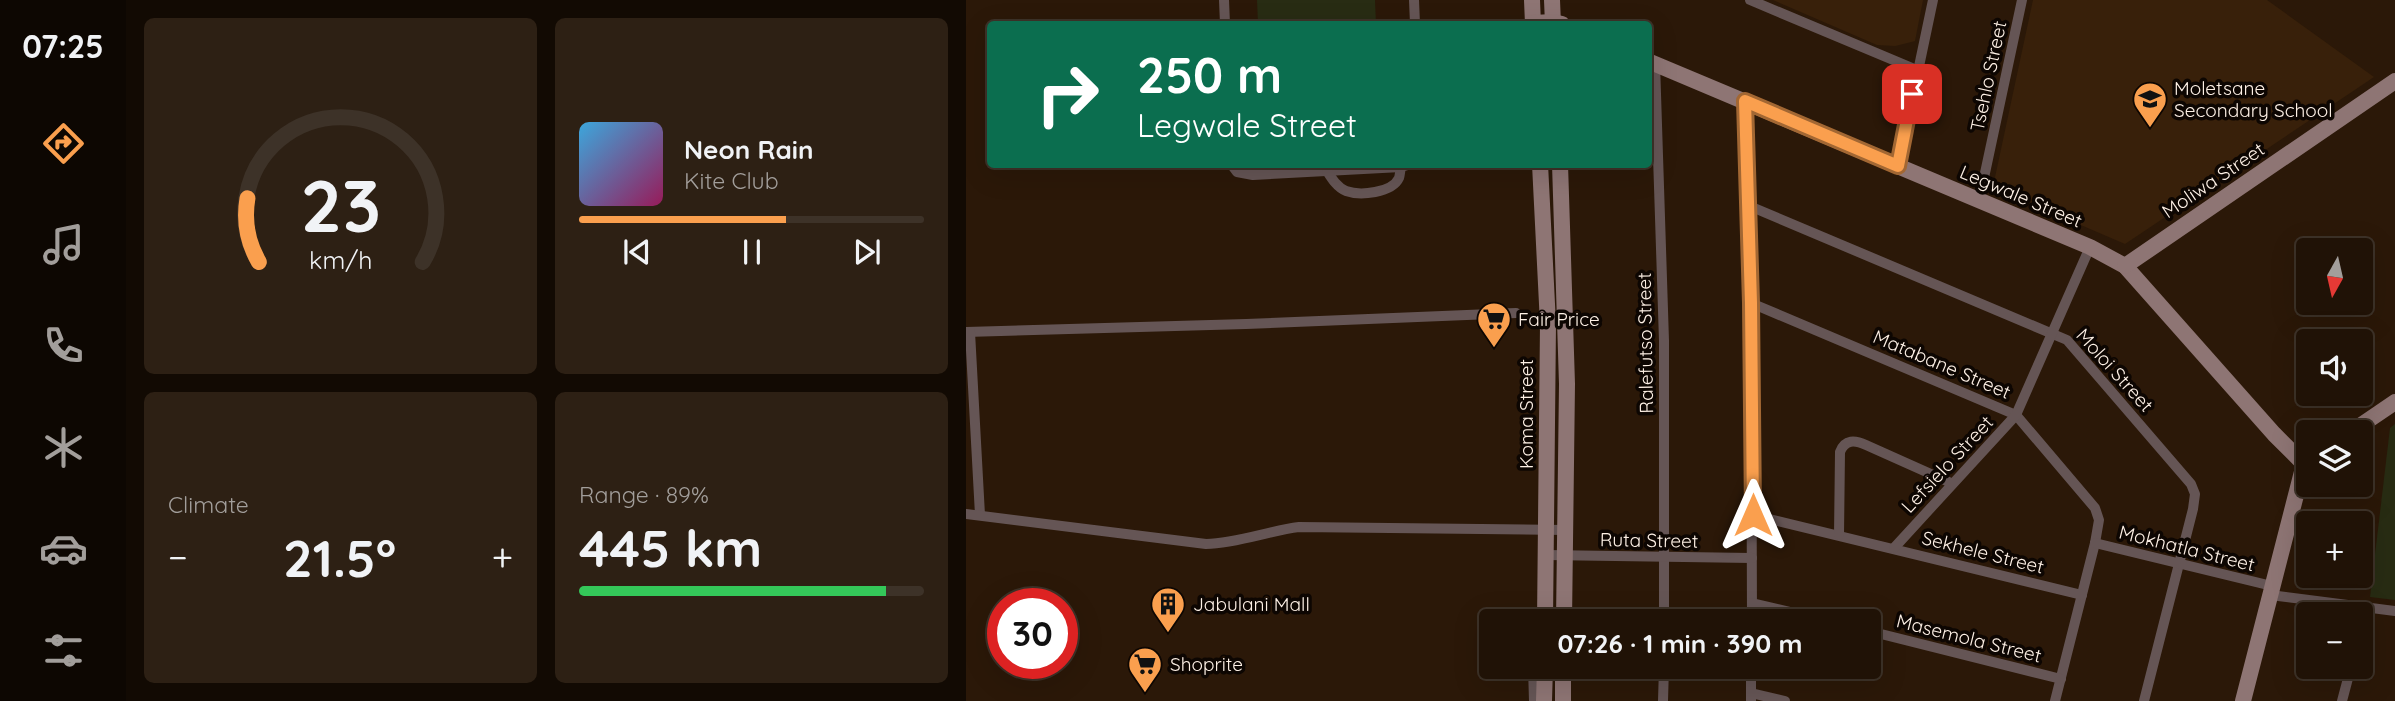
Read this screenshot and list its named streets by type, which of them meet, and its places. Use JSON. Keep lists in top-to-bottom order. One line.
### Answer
{"streets":{"street":["Tsehlo Street","Moliwa Street","Legwale Street","Ralefutso Street","Matabane Street","Moloi Street","Koma Street","Lefsielo Street","Ruta Street","Mokhatla Street","Sekhele Street","Masemola Street"]},"crossings":[["Tsehlo Street","Legwale Street"],["Moliwa Street","Legwale Street"],["Legwale Street","Ralefutso Street"],["Legwale Street","Lefsielo Street"],["Ralefutso Street","Ruta Street"],["Matabane Street","Lefsielo Street"],["Matabane Street","Mokhatla Street"],["Matabane Street","Sekhele Street"],["Matabane Street","Masemola Street"],["Moloi Street","Lefsielo Street"],["Moloi Street","Mokhatla Street"],["Koma Street","Ruta Street"],["Lefsielo Street","Sekhele Street"]],"places":{"school or university":["Moletsane Secondary School"],"supermarket":["Fair Price","Shoprite"],"building":["Jabulani Mall"]},"north":"bottom","page":{"tabs":"07:25","turn":["250 m","Legwale Street"],"song":["Neon Rain","Kite Club"],"map_buttons":["+","−"],"tile":["Climate",["Range · 89%","445 km"]],"heat":["−","21.5°","+"],"limit":"30","trip":"07:26 · 1 min · 390 m","gauge":["23","km/h"]}}
